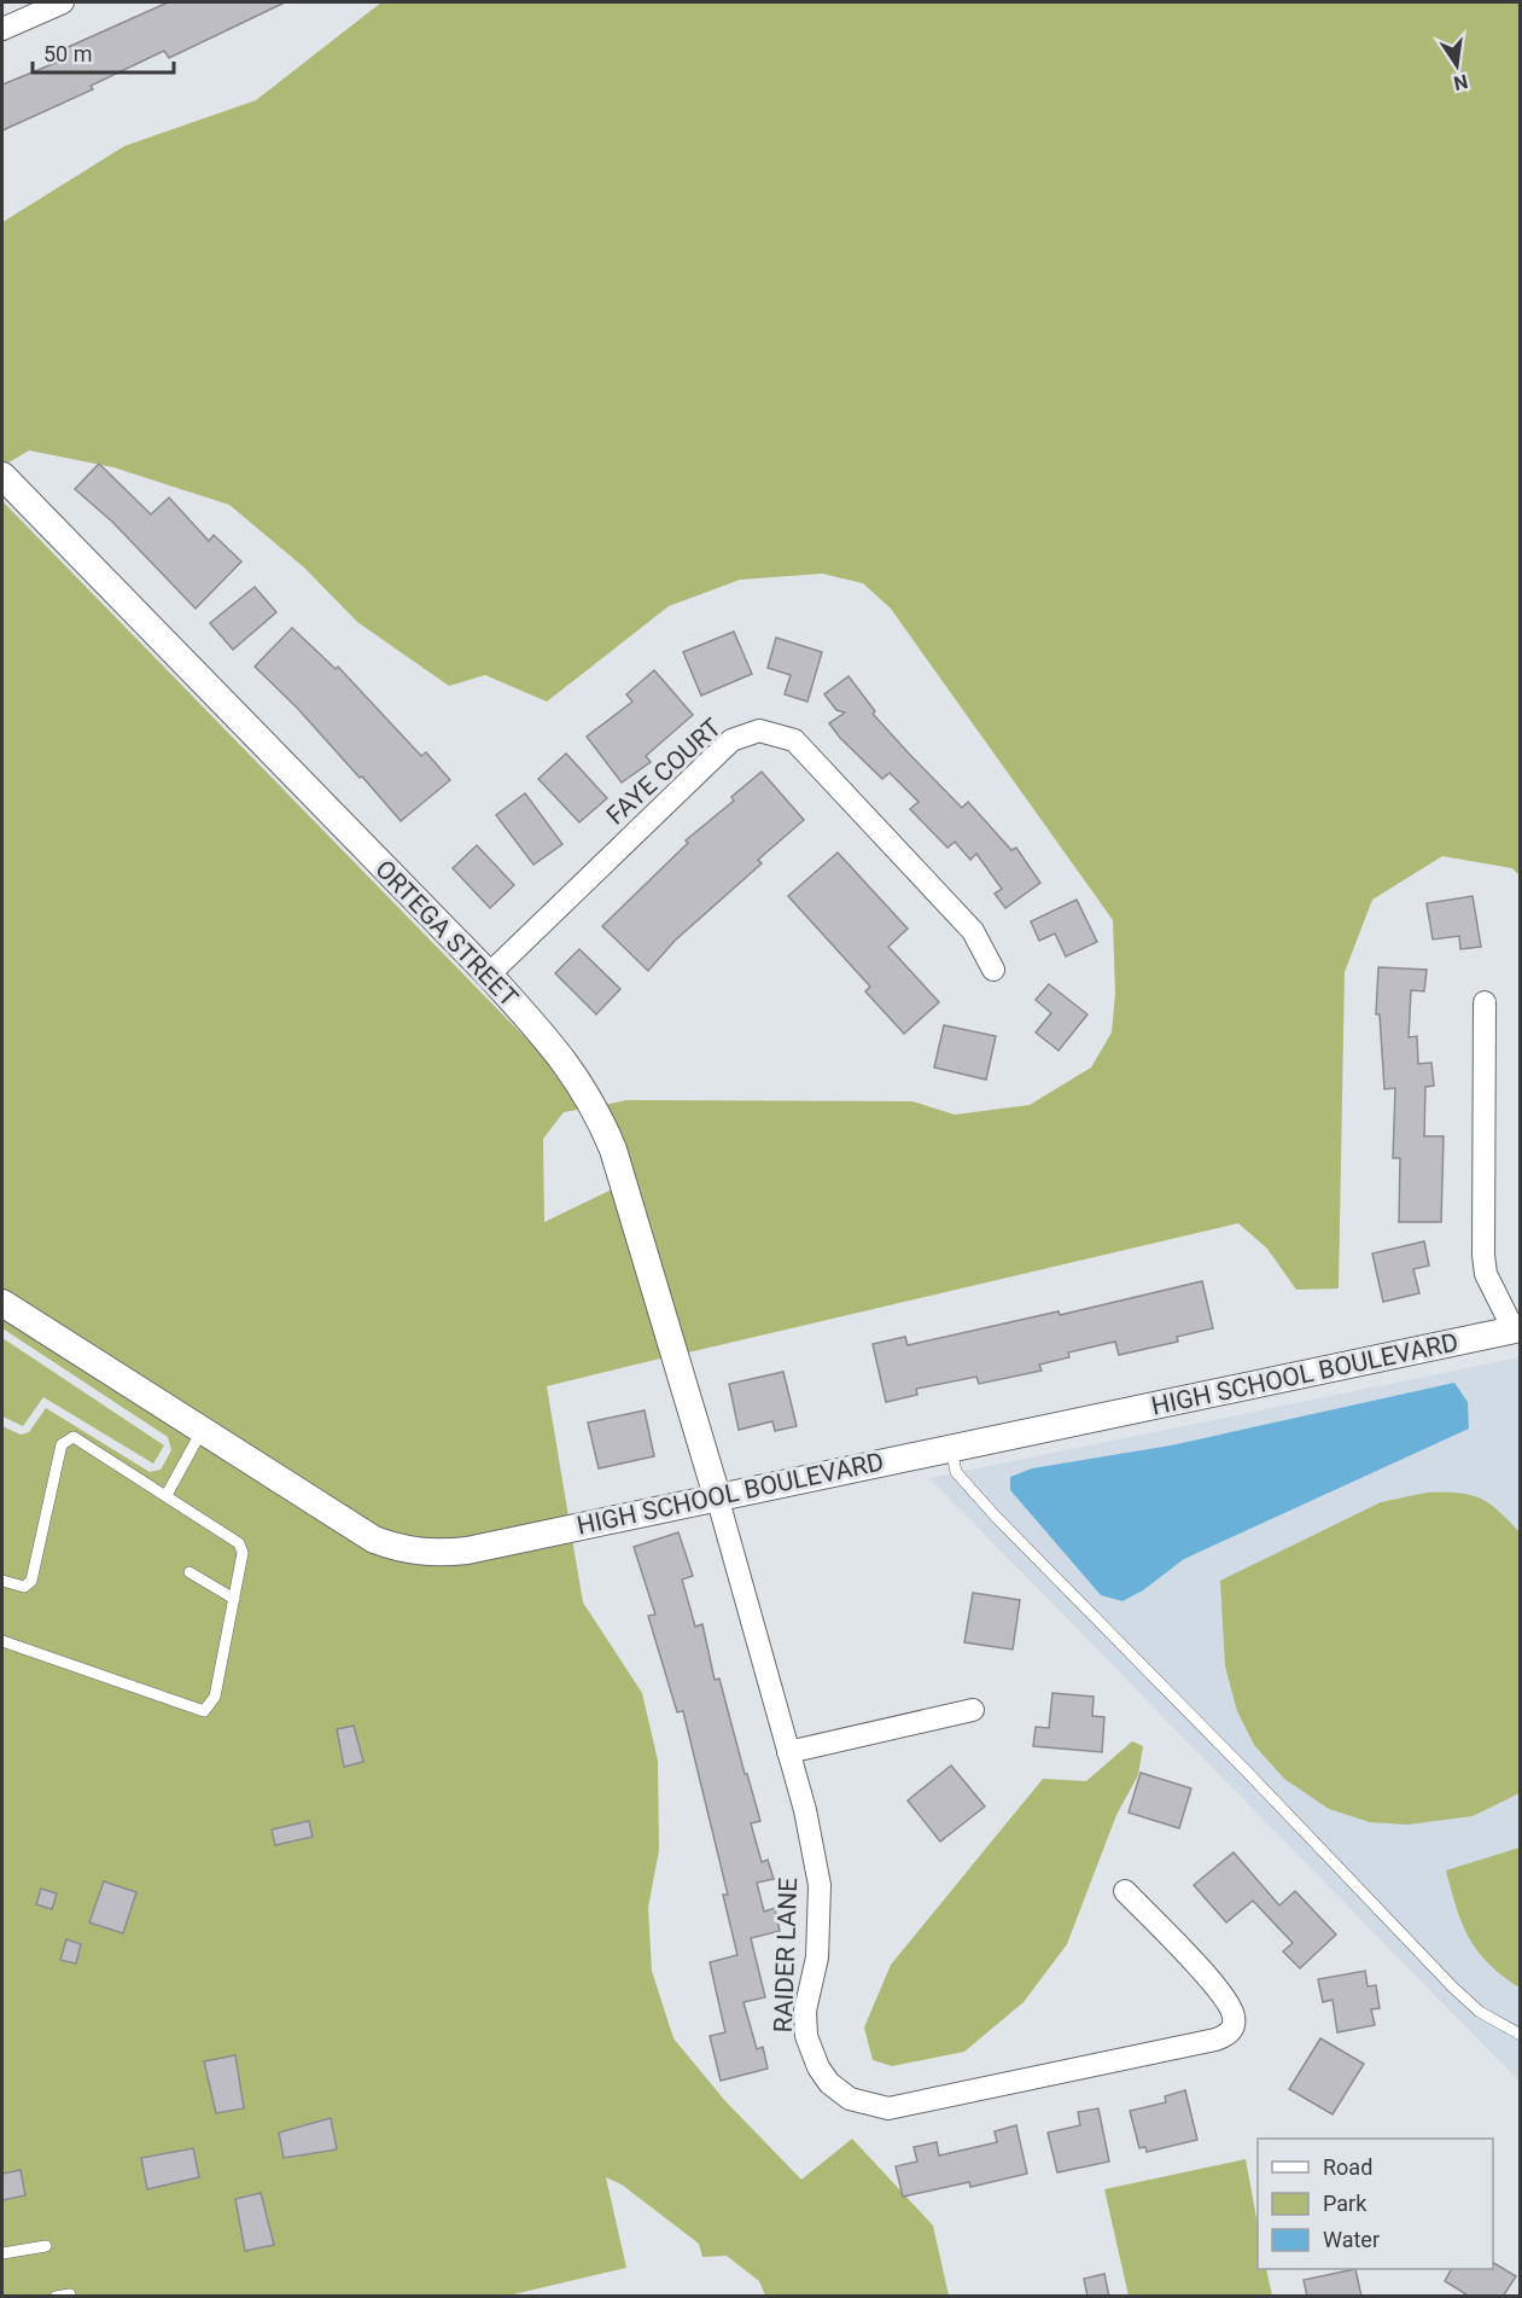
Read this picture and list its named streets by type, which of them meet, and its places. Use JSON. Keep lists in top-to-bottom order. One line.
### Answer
{"streets":{"street":["FAYE COURT","ORTEGA STREET","HIGH SCHOOL BOULEVARD","RAIDER LANE"]},"crossings":[["FAYE COURT","ORTEGA STREET"],["ORTEGA STREET","HIGH SCHOOL BOULEVARD"],["ORTEGA STREET","RAIDER LANE"],["HIGH SCHOOL BOULEVARD","RAIDER LANE"]],"legend":["Road","Park","Water"],"scale_bar":"50 m","north":"bottom"}
